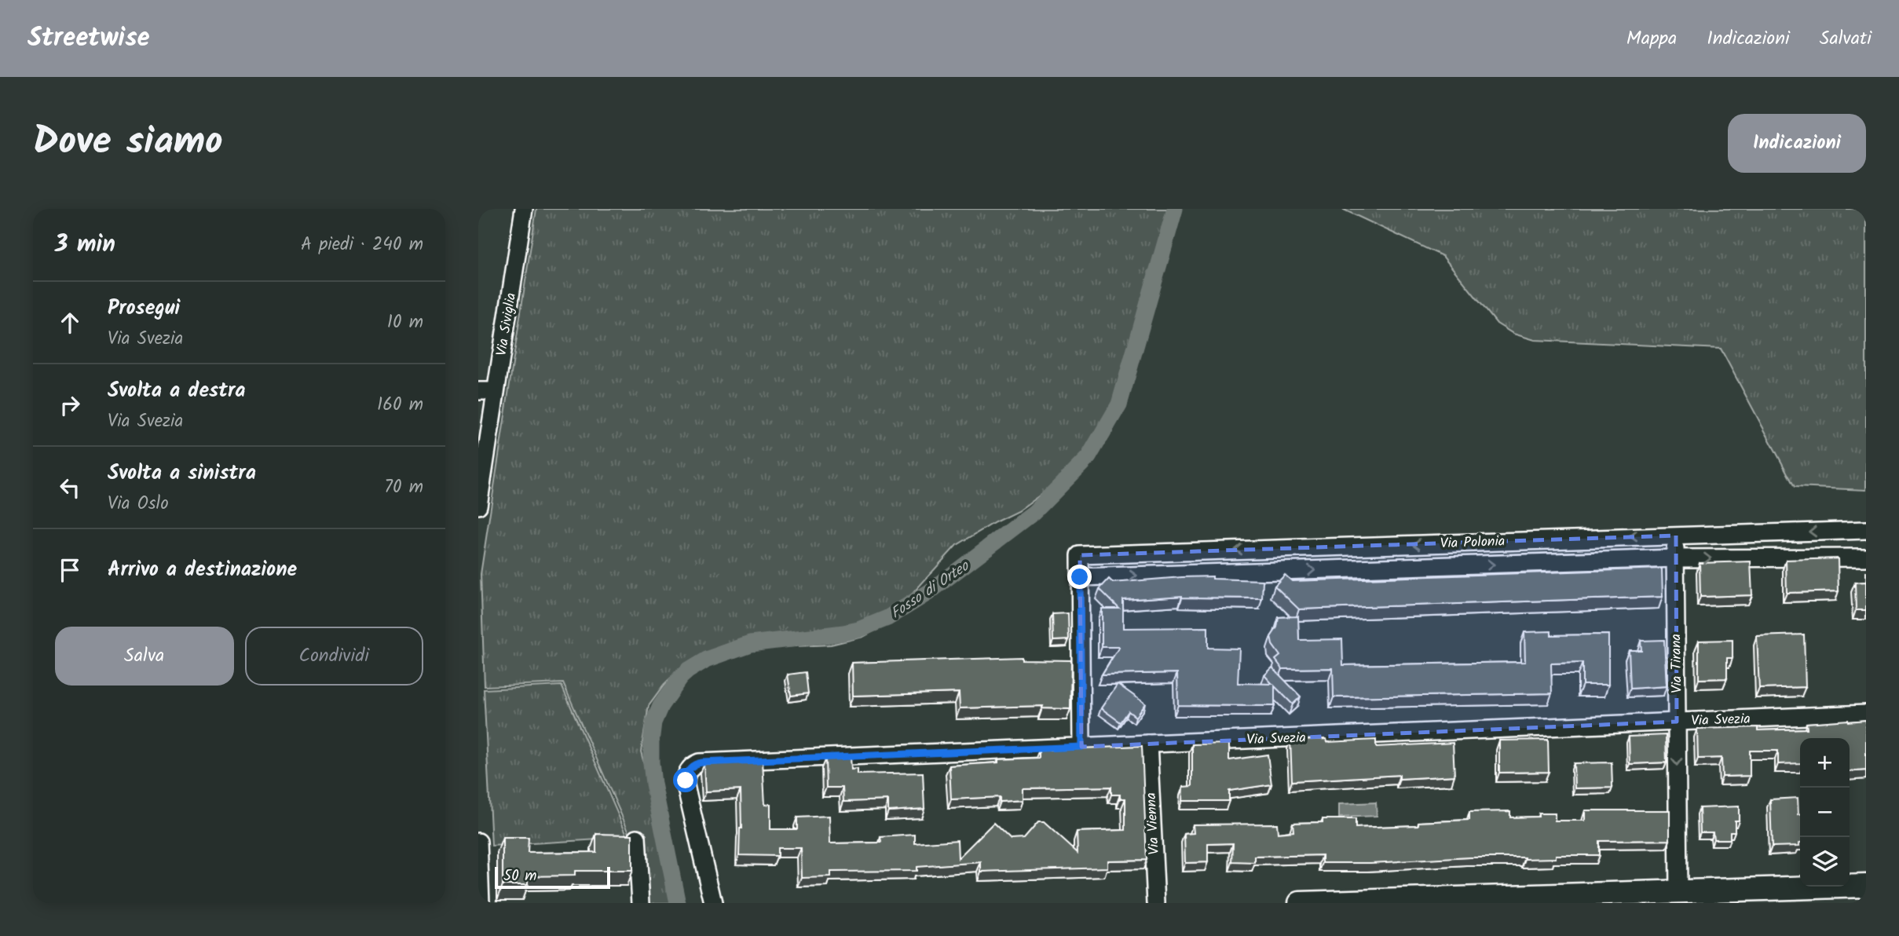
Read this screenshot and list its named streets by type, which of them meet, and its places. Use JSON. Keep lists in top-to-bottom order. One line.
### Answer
{"streets":{"street":["Via Siviglia","Via Polonia","Via Tirana","Via Svezia","Via Vienna"]},"crossings":[["Via Polonia","Via Tirana"],["Via Tirana","Via Svezia"],["Via Svezia","Via Vienna"]],"one_way":["Via Tirana"],"water":["Fosso di Orteo"],"scale_bar":"50 m","page":{"header":"Streetwise","nav":["Mappa","Indicazioni","Salvati"],"title":"Dove siamo","buttons":["Indicazioni",["Salva","Condividi"]],"heading":["3 min","A piedi · 240 m"],"list":[["Prosegui","Via Svezia","10 m"],["Svolta a destra","Via Svezia","160 m"],["Svolta a sinistra","Via Oslo","70 m"],"Arrivo a destinazione"],"map_buttons":["+","−"],"scale":"50 m"}}
